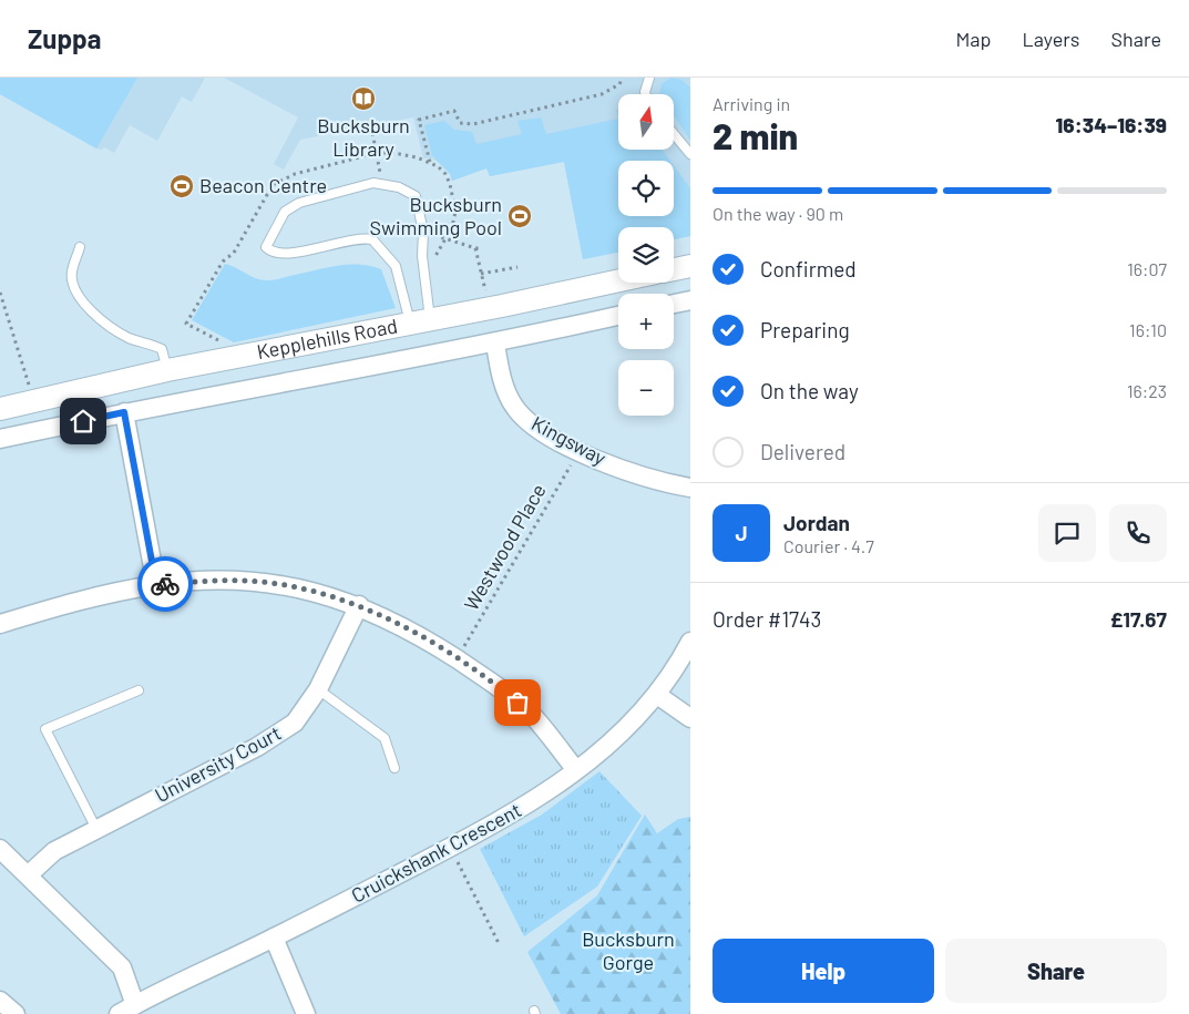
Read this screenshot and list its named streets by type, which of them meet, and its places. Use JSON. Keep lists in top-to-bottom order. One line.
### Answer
{"streets":{"street":["Kepplehills Road","Kingsway","University Court","Cruickshank Crescent"],"path":["Westwood Place"]},"crossings":[["Kepplehills Road","Kingsway"],["Kingsway","Westwood Place"]],"parks":["Bucksburn Gorge"],"places":{"library":["Bucksburn Library"],"sports":["Beacon Centre","Bucksburn Swimming Pool"]},"north":"top","page":{"header":"Zuppa","nav":["Map","Layers","Share"],"heading":["2 min","Arriving in","16:34–16:39"],"panel":["Jordan","Courier · 4.7","Order #1743","£17.67"],"map_buttons":["+","−"],"bar":"On the way · 90 m","list":[["Confirmed","16:07"],["Preparing","16:10"],["On the way","16:23"],"Delivered"],"round":"J","buttons":["Help","Share"]}}
